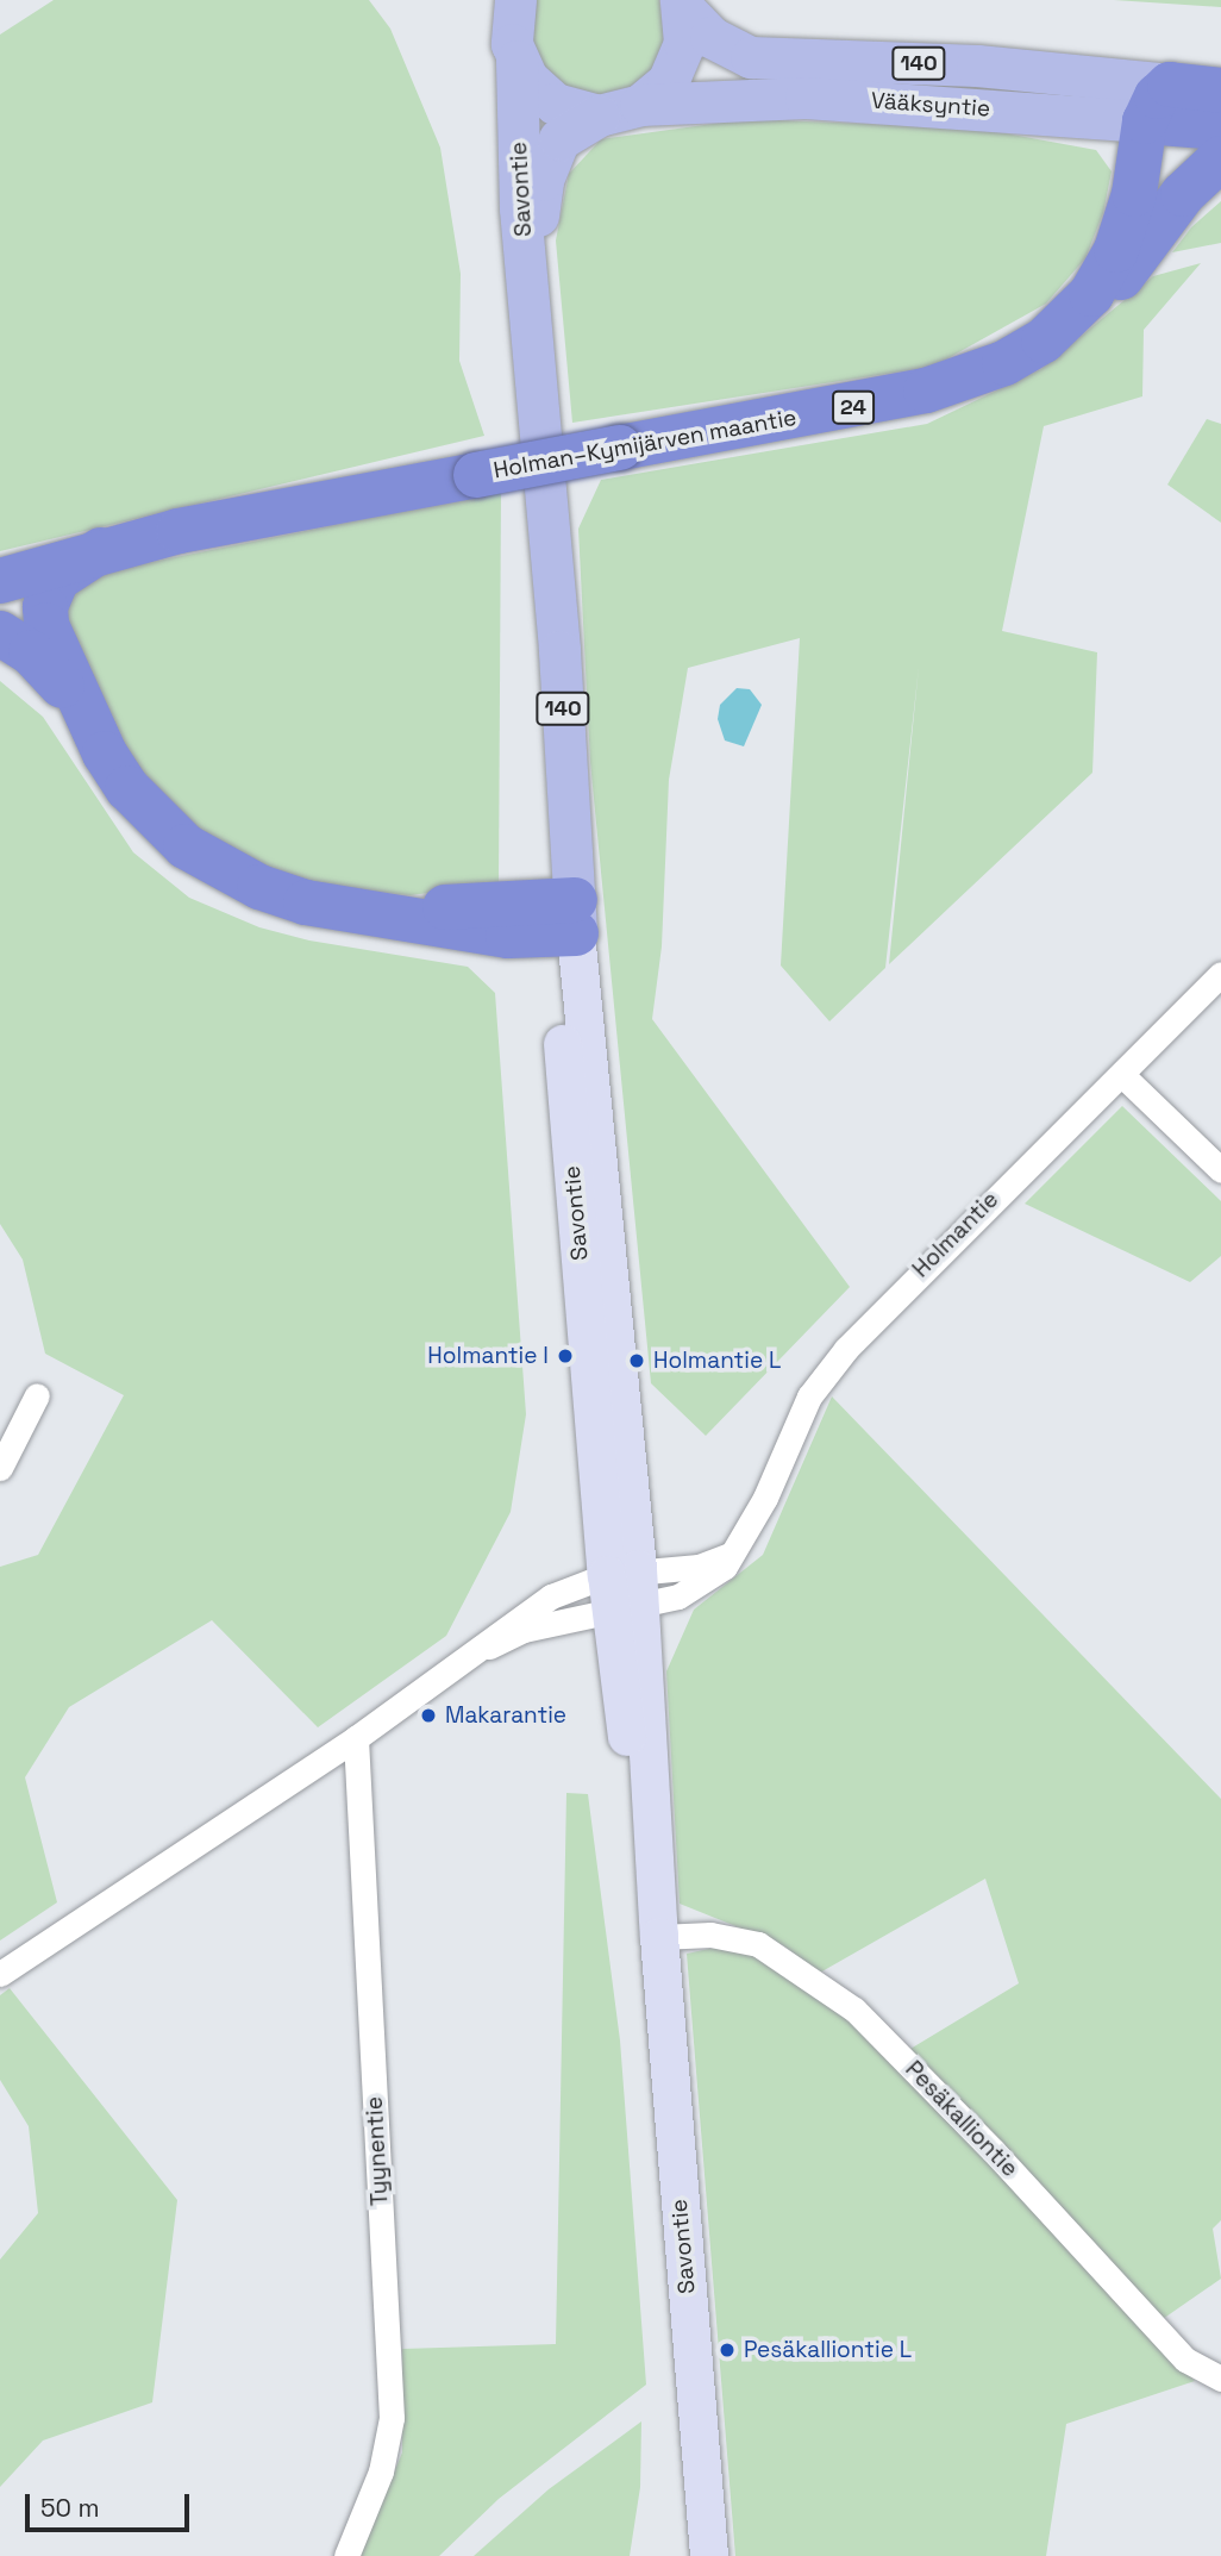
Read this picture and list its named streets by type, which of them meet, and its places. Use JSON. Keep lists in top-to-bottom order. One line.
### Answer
{"streets":{"highway":["Vääksyntie","24","Holman–Kymijärven maantie"],"main road":["140","Savontie"],"street":["Holmantie","Pesäkalliontie","Tyynentie"]},"crossings":[["140","Vääksyntie"],["140","Savontie"],["Vääksyntie","Holman–Kymijärven maantie"],["Savontie","Holmantie"],["Savontie","Pesäkalliontie"],["24","Holman–Kymijärven maantie"]],"places":["Holmantie I","Holmantie L","Makarantie","Pesäkalliontie L"],"scale_bar":"50 m"}
